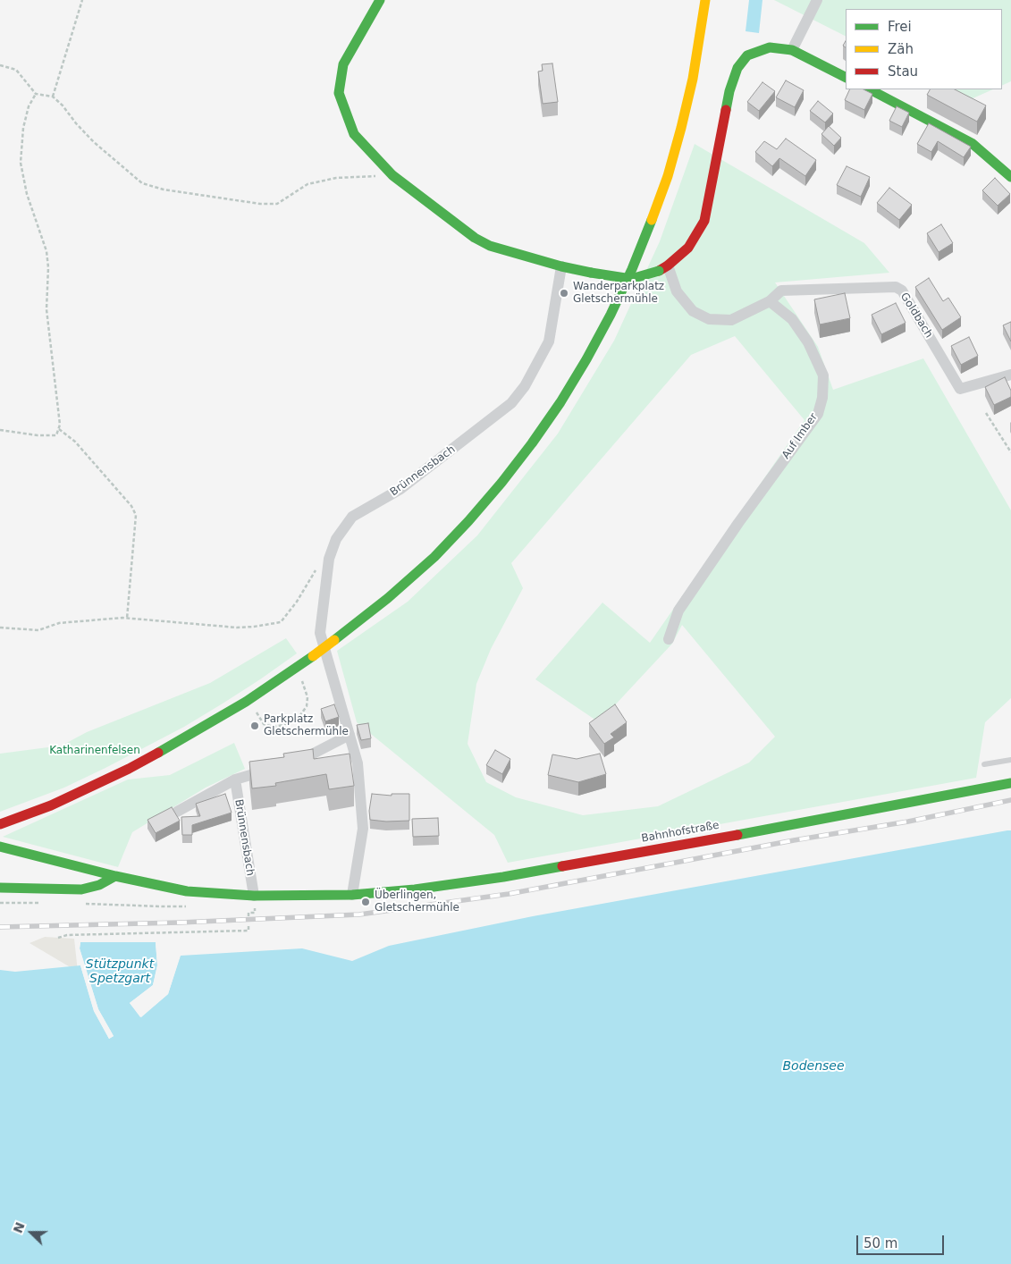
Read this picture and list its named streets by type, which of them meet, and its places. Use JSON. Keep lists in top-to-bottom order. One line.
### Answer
{"streets":{"street":["Goldbach","Auf Imber","Brünnensbach","Bahnhofstraße"]},"crossings":[["Goldbach","Auf Imber"],["Brünnensbach","Bahnhofstraße"]],"water":["Stützpunkt Spetzgart","Bodensee"],"parks":["Katharinenfelsen"],"places":["Wanderparkplatz Gletschermühle","Parkplatz Gletschermühle","Überlingen, Gletschermühle"],"legend":["Frei","Zäh","Stau"],"scale_bar":"50 m","north":"left"}
